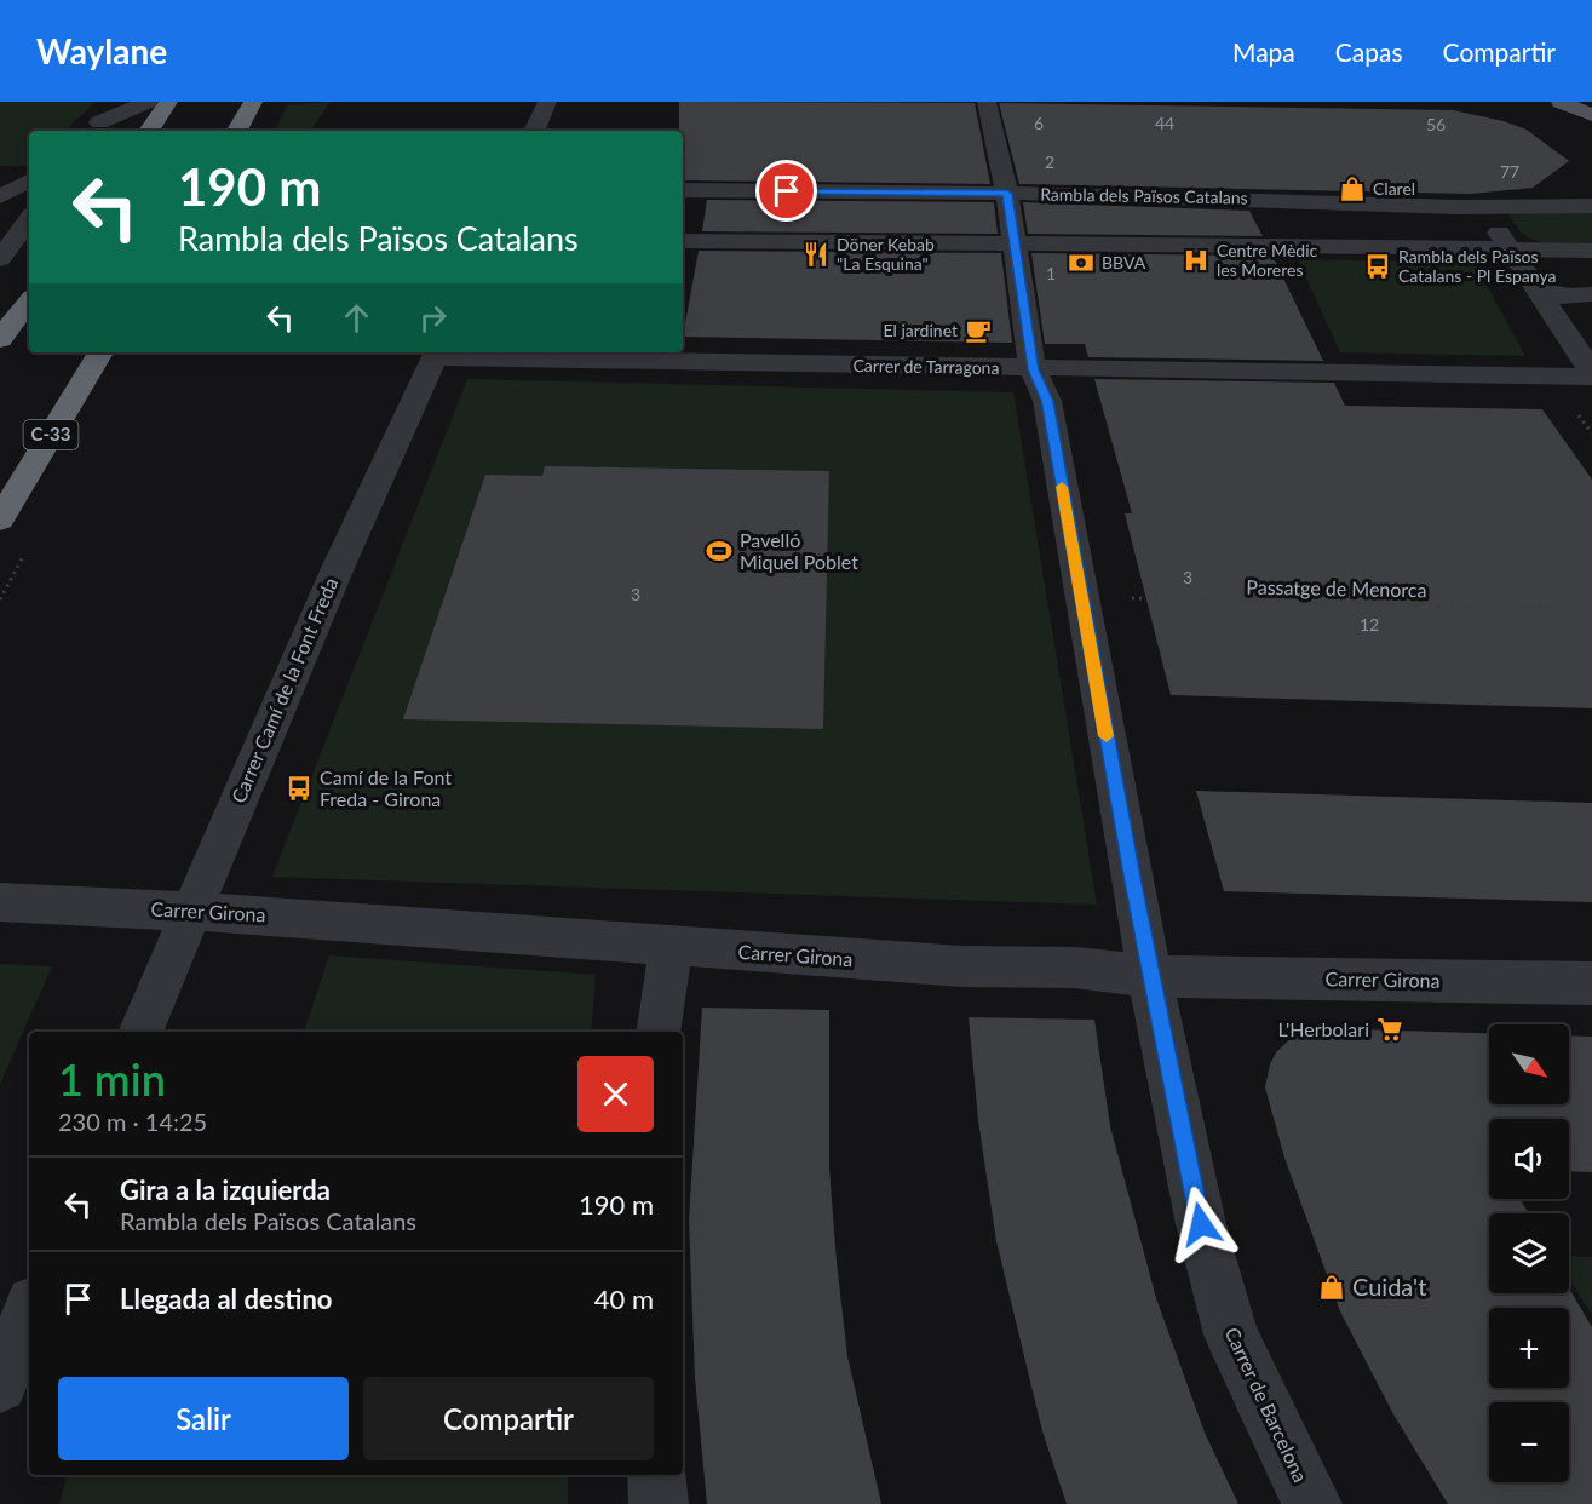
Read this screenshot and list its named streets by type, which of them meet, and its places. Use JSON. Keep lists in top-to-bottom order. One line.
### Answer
{"streets":{"highway":["C-33"],"street":["Rambla dels Països Catalans","Carrer de Tarragona","Carrer Camí de la Font Freda","Carrer Girona","Carrer de Barcelona"],"path":["Passatge de Menorca"]},"crossings":[["Rambla dels Països Catalans","Carrer de Barcelona"],["Carrer de Tarragona","Carrer Camí de la Font Freda"],["Carrer de Tarragona","Carrer de Barcelona"],["Passatge de Menorca","Carrer de Barcelona"],["Carrer Camí de la Font Freda","Carrer Girona"],["Carrer Girona","Carrer de Barcelona"]],"places":{"shop":["Clarel","Cuida't"],"restaurant":["Döner Kebab \"La Esquina\""],"hospital":["Centre Mèdic les Moreres"],"bank":["BBVA"],"bus stop":["Rambla dels Països Catalans - Pl Espanya","Camí de la Font Freda - Girona"],"cafe":["El jardinet"],"sports":["Pavelló Miquel Poblet"],"supermarket":["L'Herbolari"]},"house_numbers":["6","44","56","2","77","1","3","3","12"],"north":"bottom right","page":{"header":"Waylane","nav":["Mapa","Capas","Compartir"],"turn":["190 m","Rambla dels Països Catalans"],"map_buttons":["+","−"],"heading":["1 min","230 m · 14:25"],"list":[{"name":"Gira a la izquierda","note":"Rambla dels Països Catalans","value":"190 m"},{"name":"Llegada al destino","value":"40 m"}],"buttons":["Salir","Compartir"]}}
